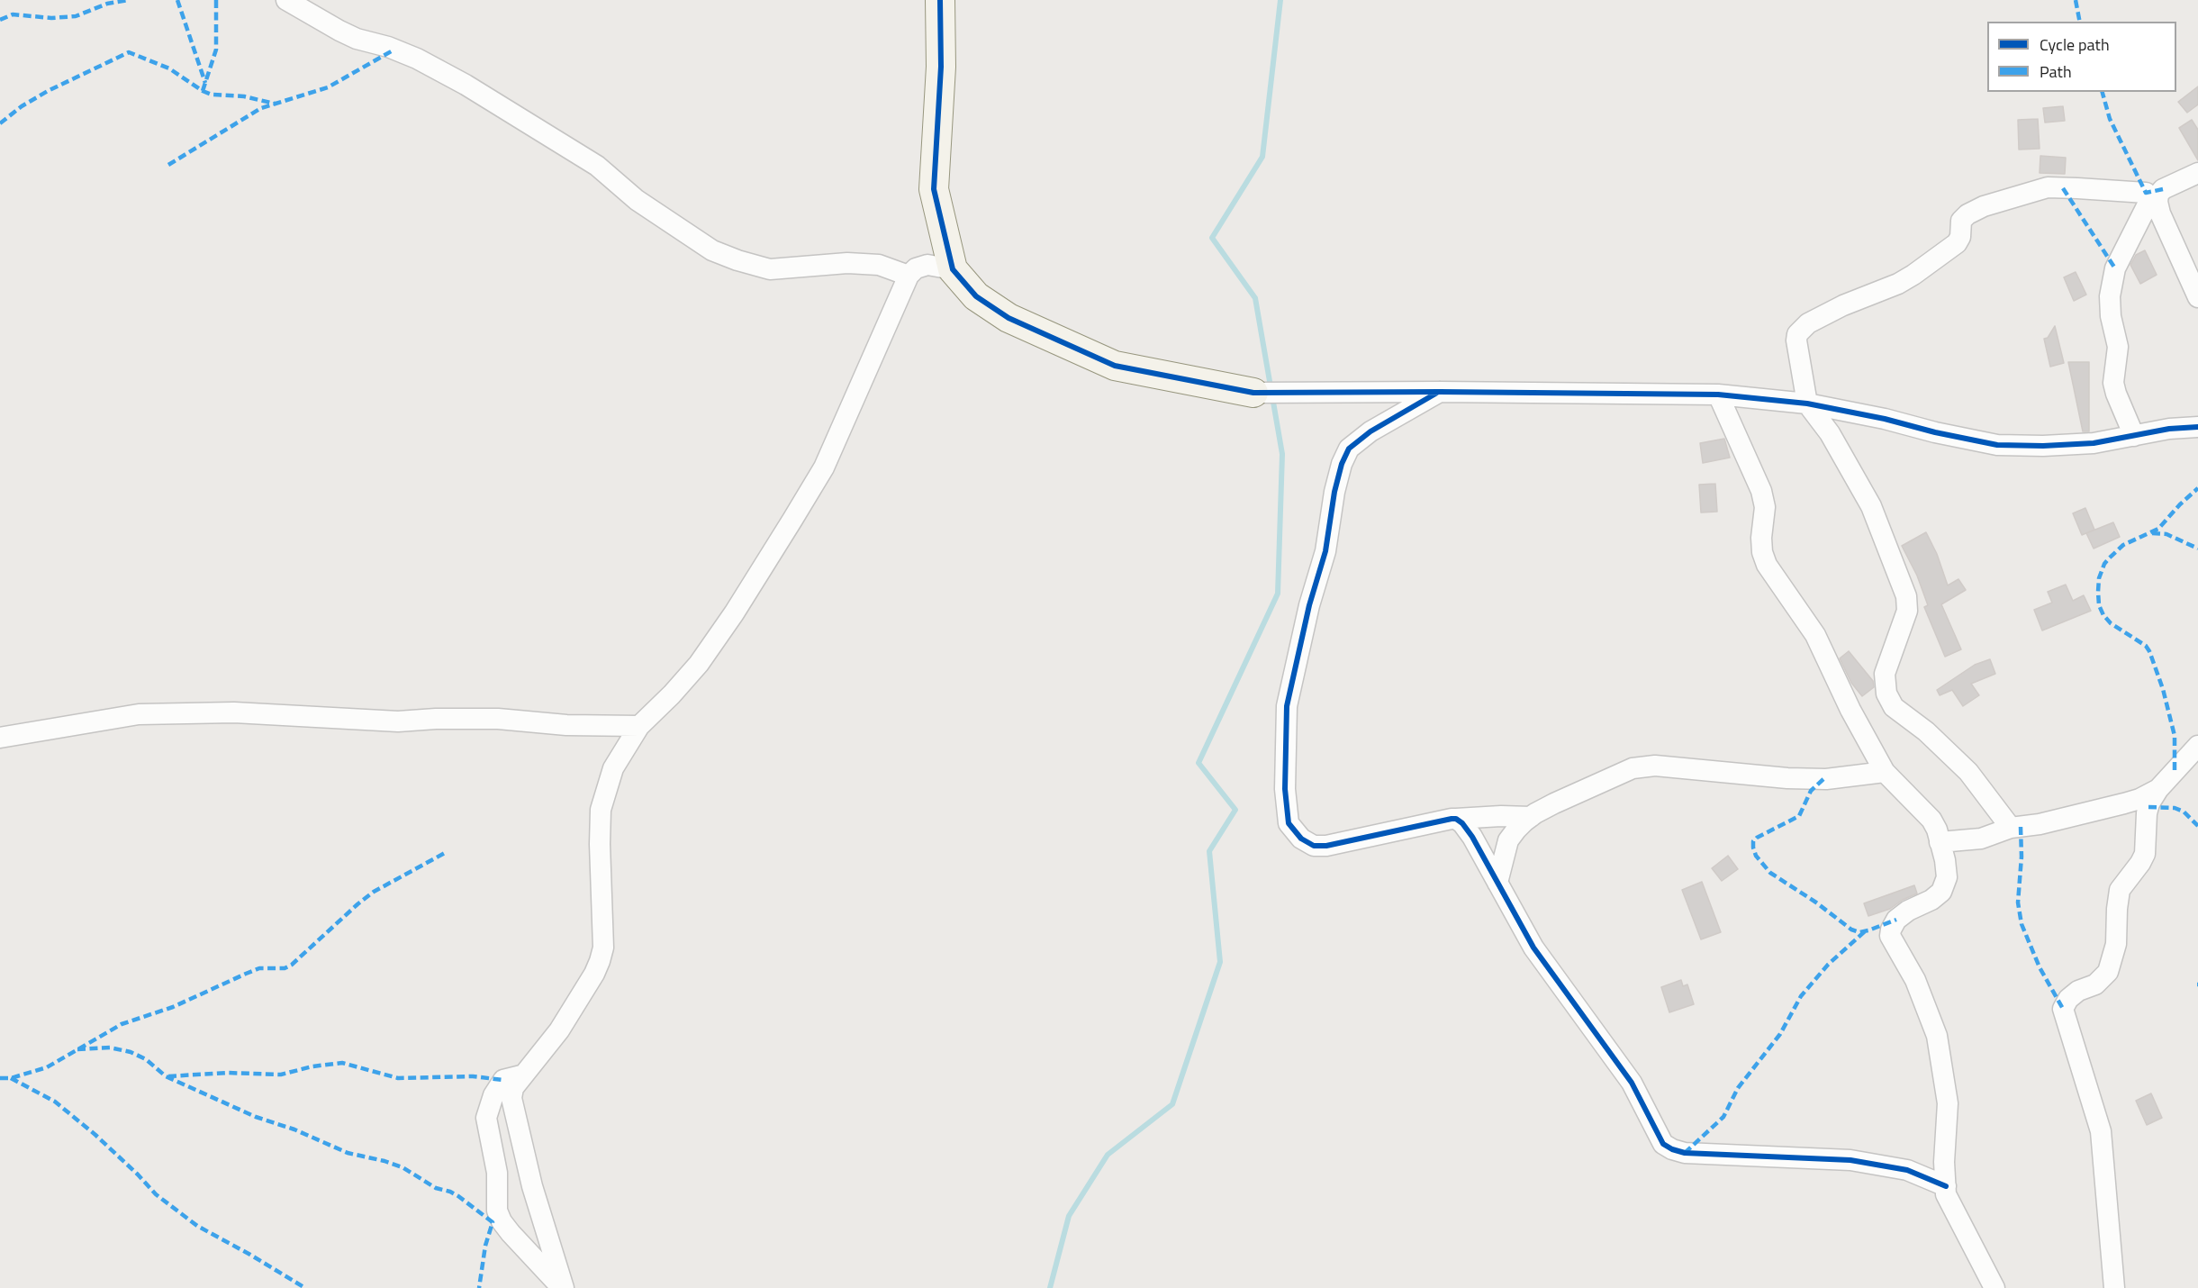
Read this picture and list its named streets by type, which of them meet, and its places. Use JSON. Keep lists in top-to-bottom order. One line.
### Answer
{"legend":["Cycle path","Path"]}
